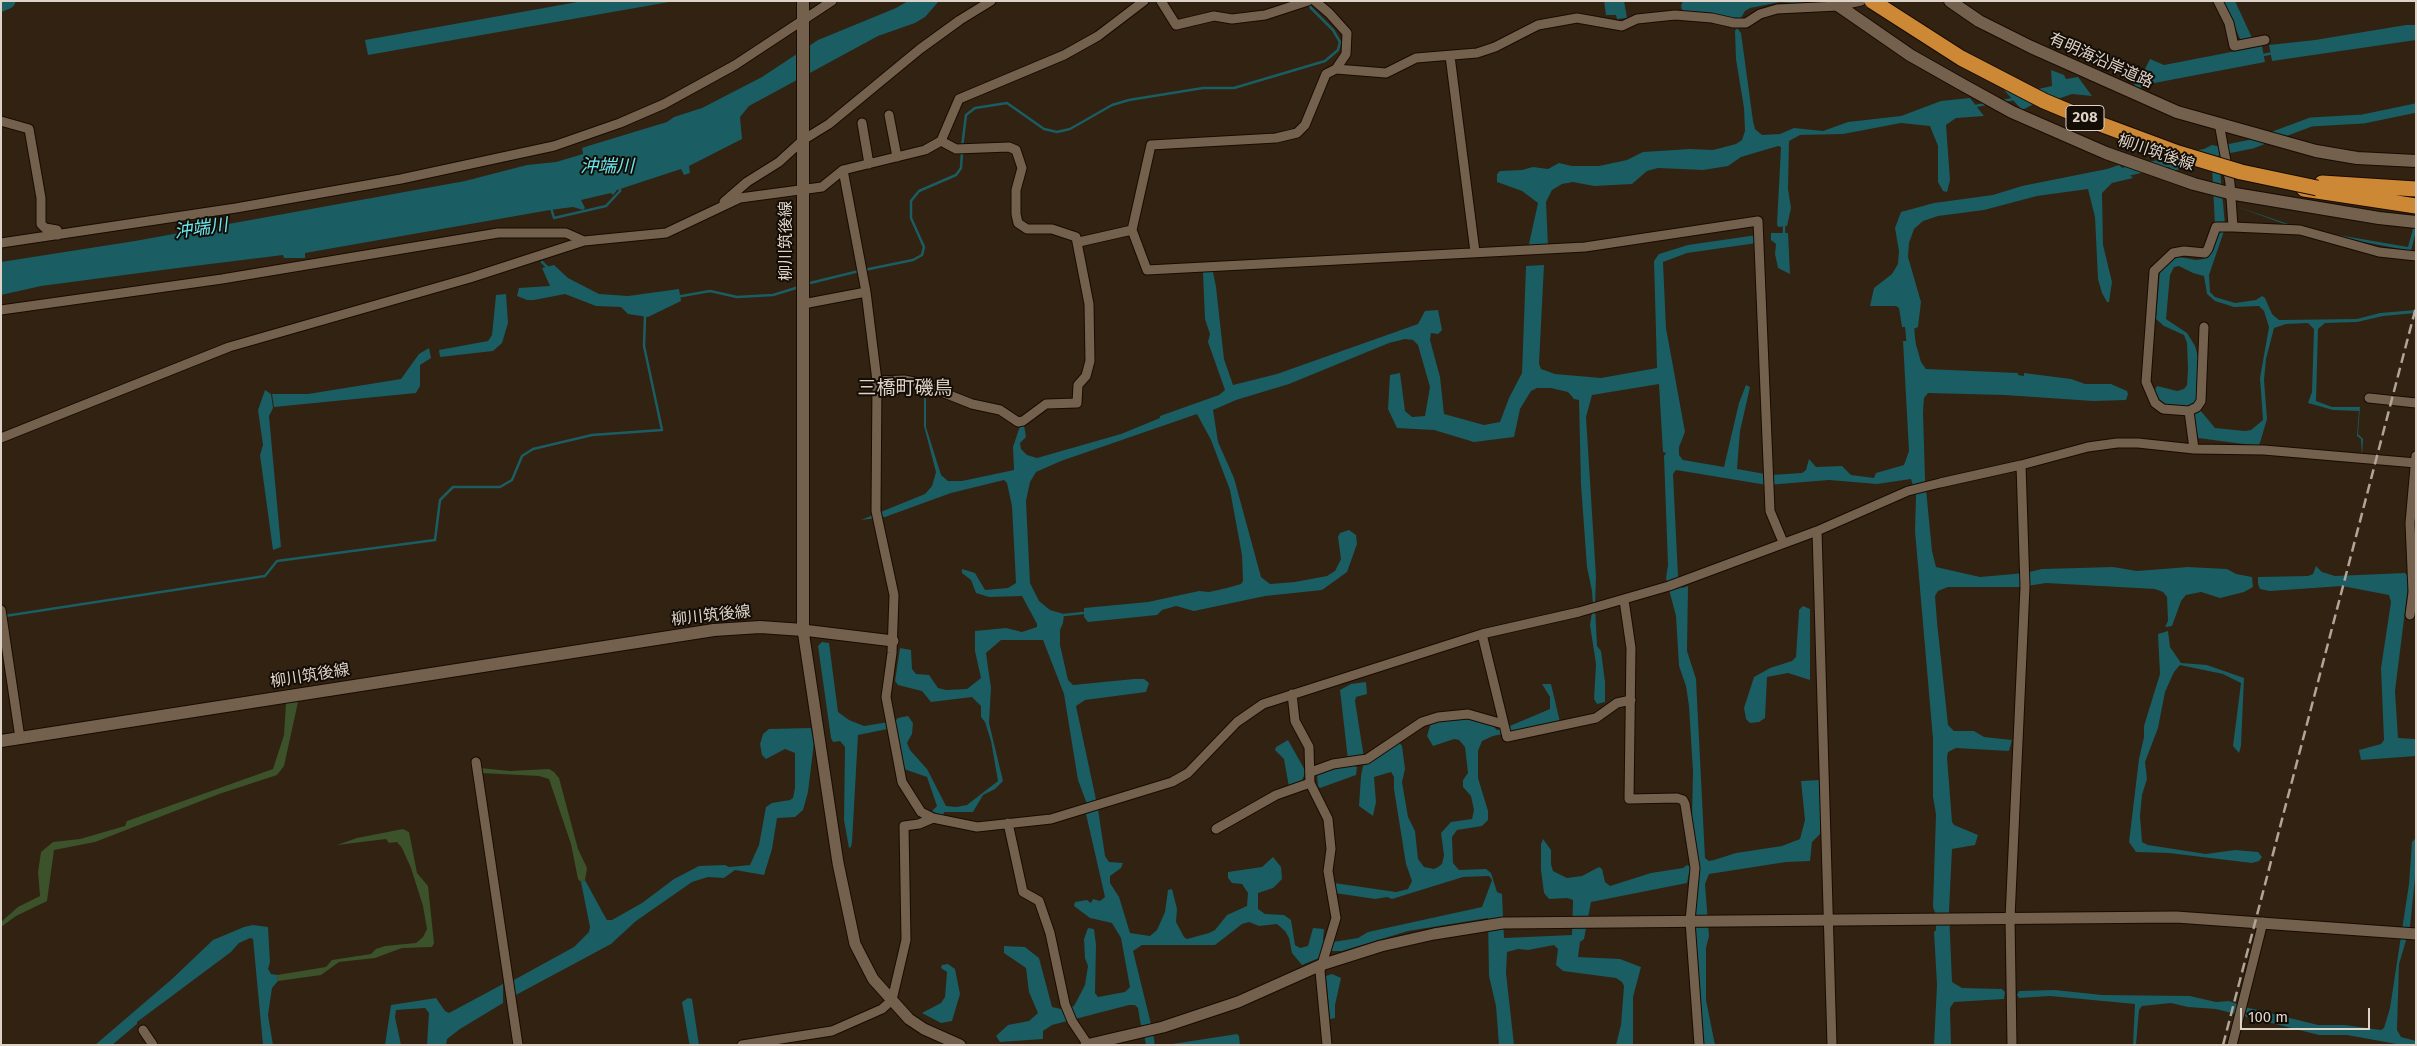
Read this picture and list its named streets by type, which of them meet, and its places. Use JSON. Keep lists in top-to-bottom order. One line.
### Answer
{"streets":{"highway":["208"],"main road":["有明海沿岸道路","柳川筑後線"]},"districts":["三橋町磯鳥"],"water":["沖端川"],"scale_bar":"100 m"}
